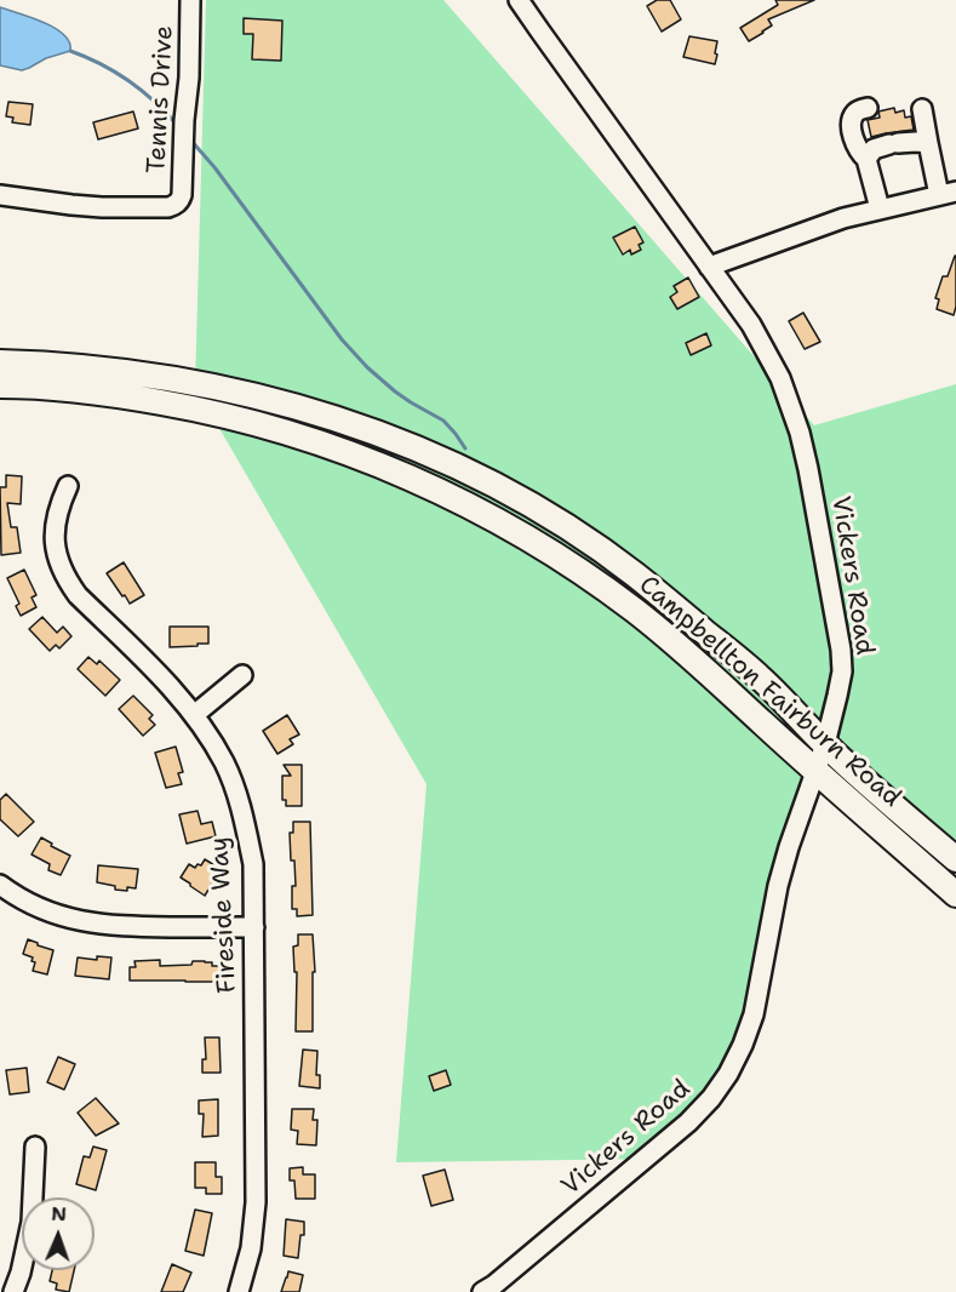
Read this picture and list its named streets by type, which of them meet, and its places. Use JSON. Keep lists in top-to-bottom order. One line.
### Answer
{"streets":{"main road":["Campbellton Fairburn Road"],"street":["Tennis Drive","Vickers Road","Fireside Way"]},"crossings":[["Vickers Road","Campbellton Fairburn Road"]],"north":"top"}
